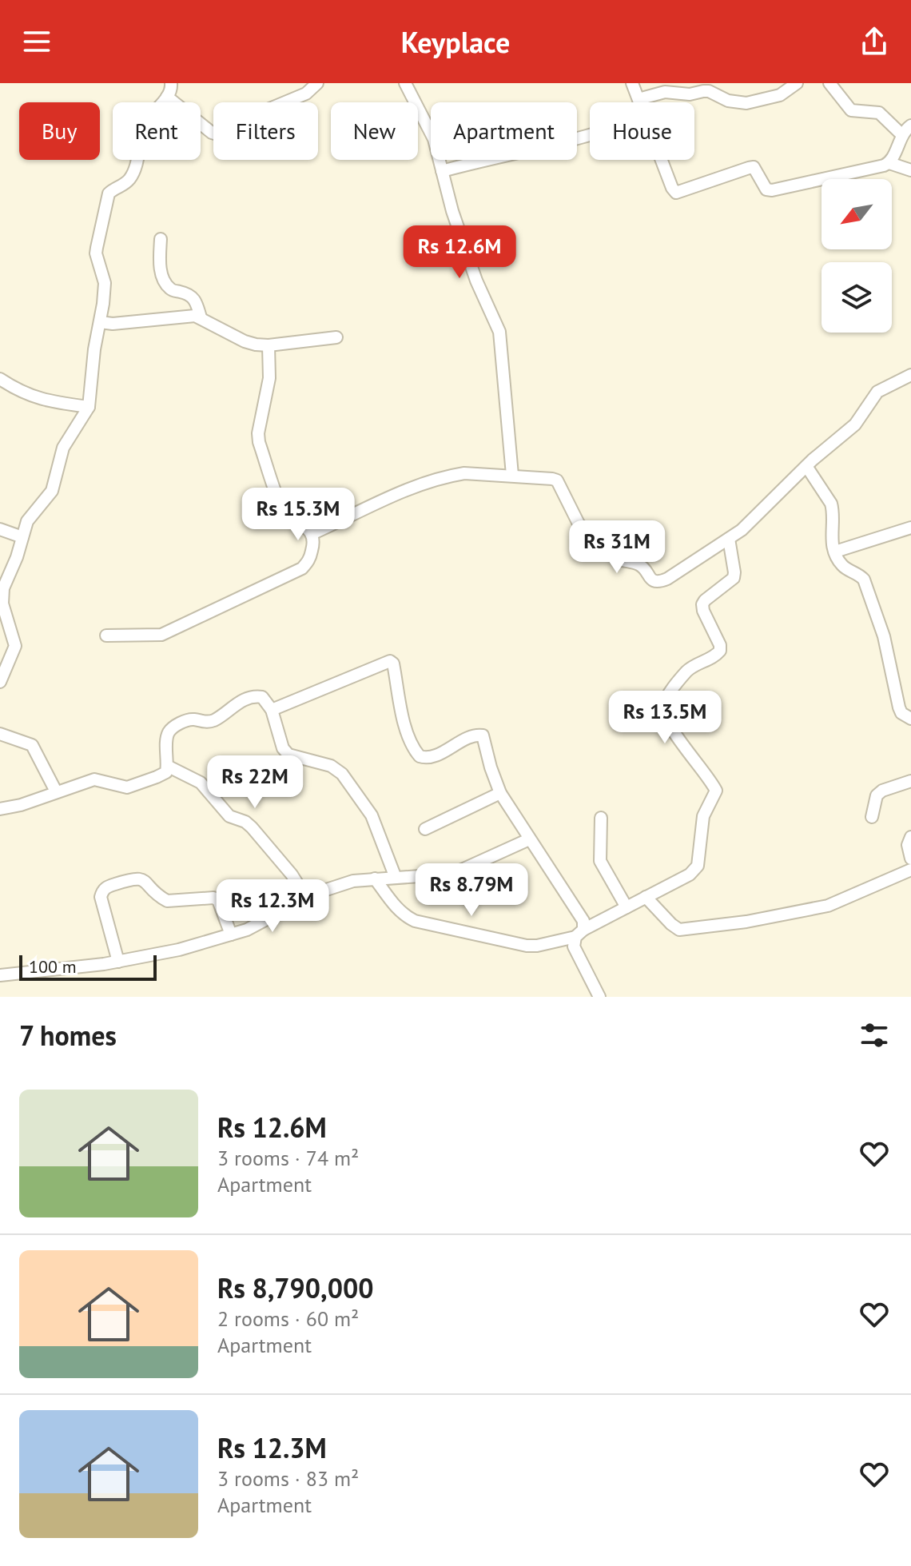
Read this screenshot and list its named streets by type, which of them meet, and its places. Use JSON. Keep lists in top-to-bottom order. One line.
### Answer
{"scale_bar":"100 m","north":"bottom left","page":{"header":"Keyplace","chip":["Buy","Rent","Filters","New","Apartment","House"],"price":["Rs 12.6M","Rs 15.3M","Rs 31M","Rs 13.5M","Rs 22M","Rs 8.79M","Rs 12.3M"],"scale":"100 m","heading":"7 homes","list":[{"name":"Rs 12.6M","note":"3 rooms · 74 m² · Apartment"},{"name":"Rs 8,790,000","note":"2 rooms · 60 m² · Apartment"},{"name":"Rs 12.3M","note":"3 rooms · 83 m² · Apartment"}]}}
